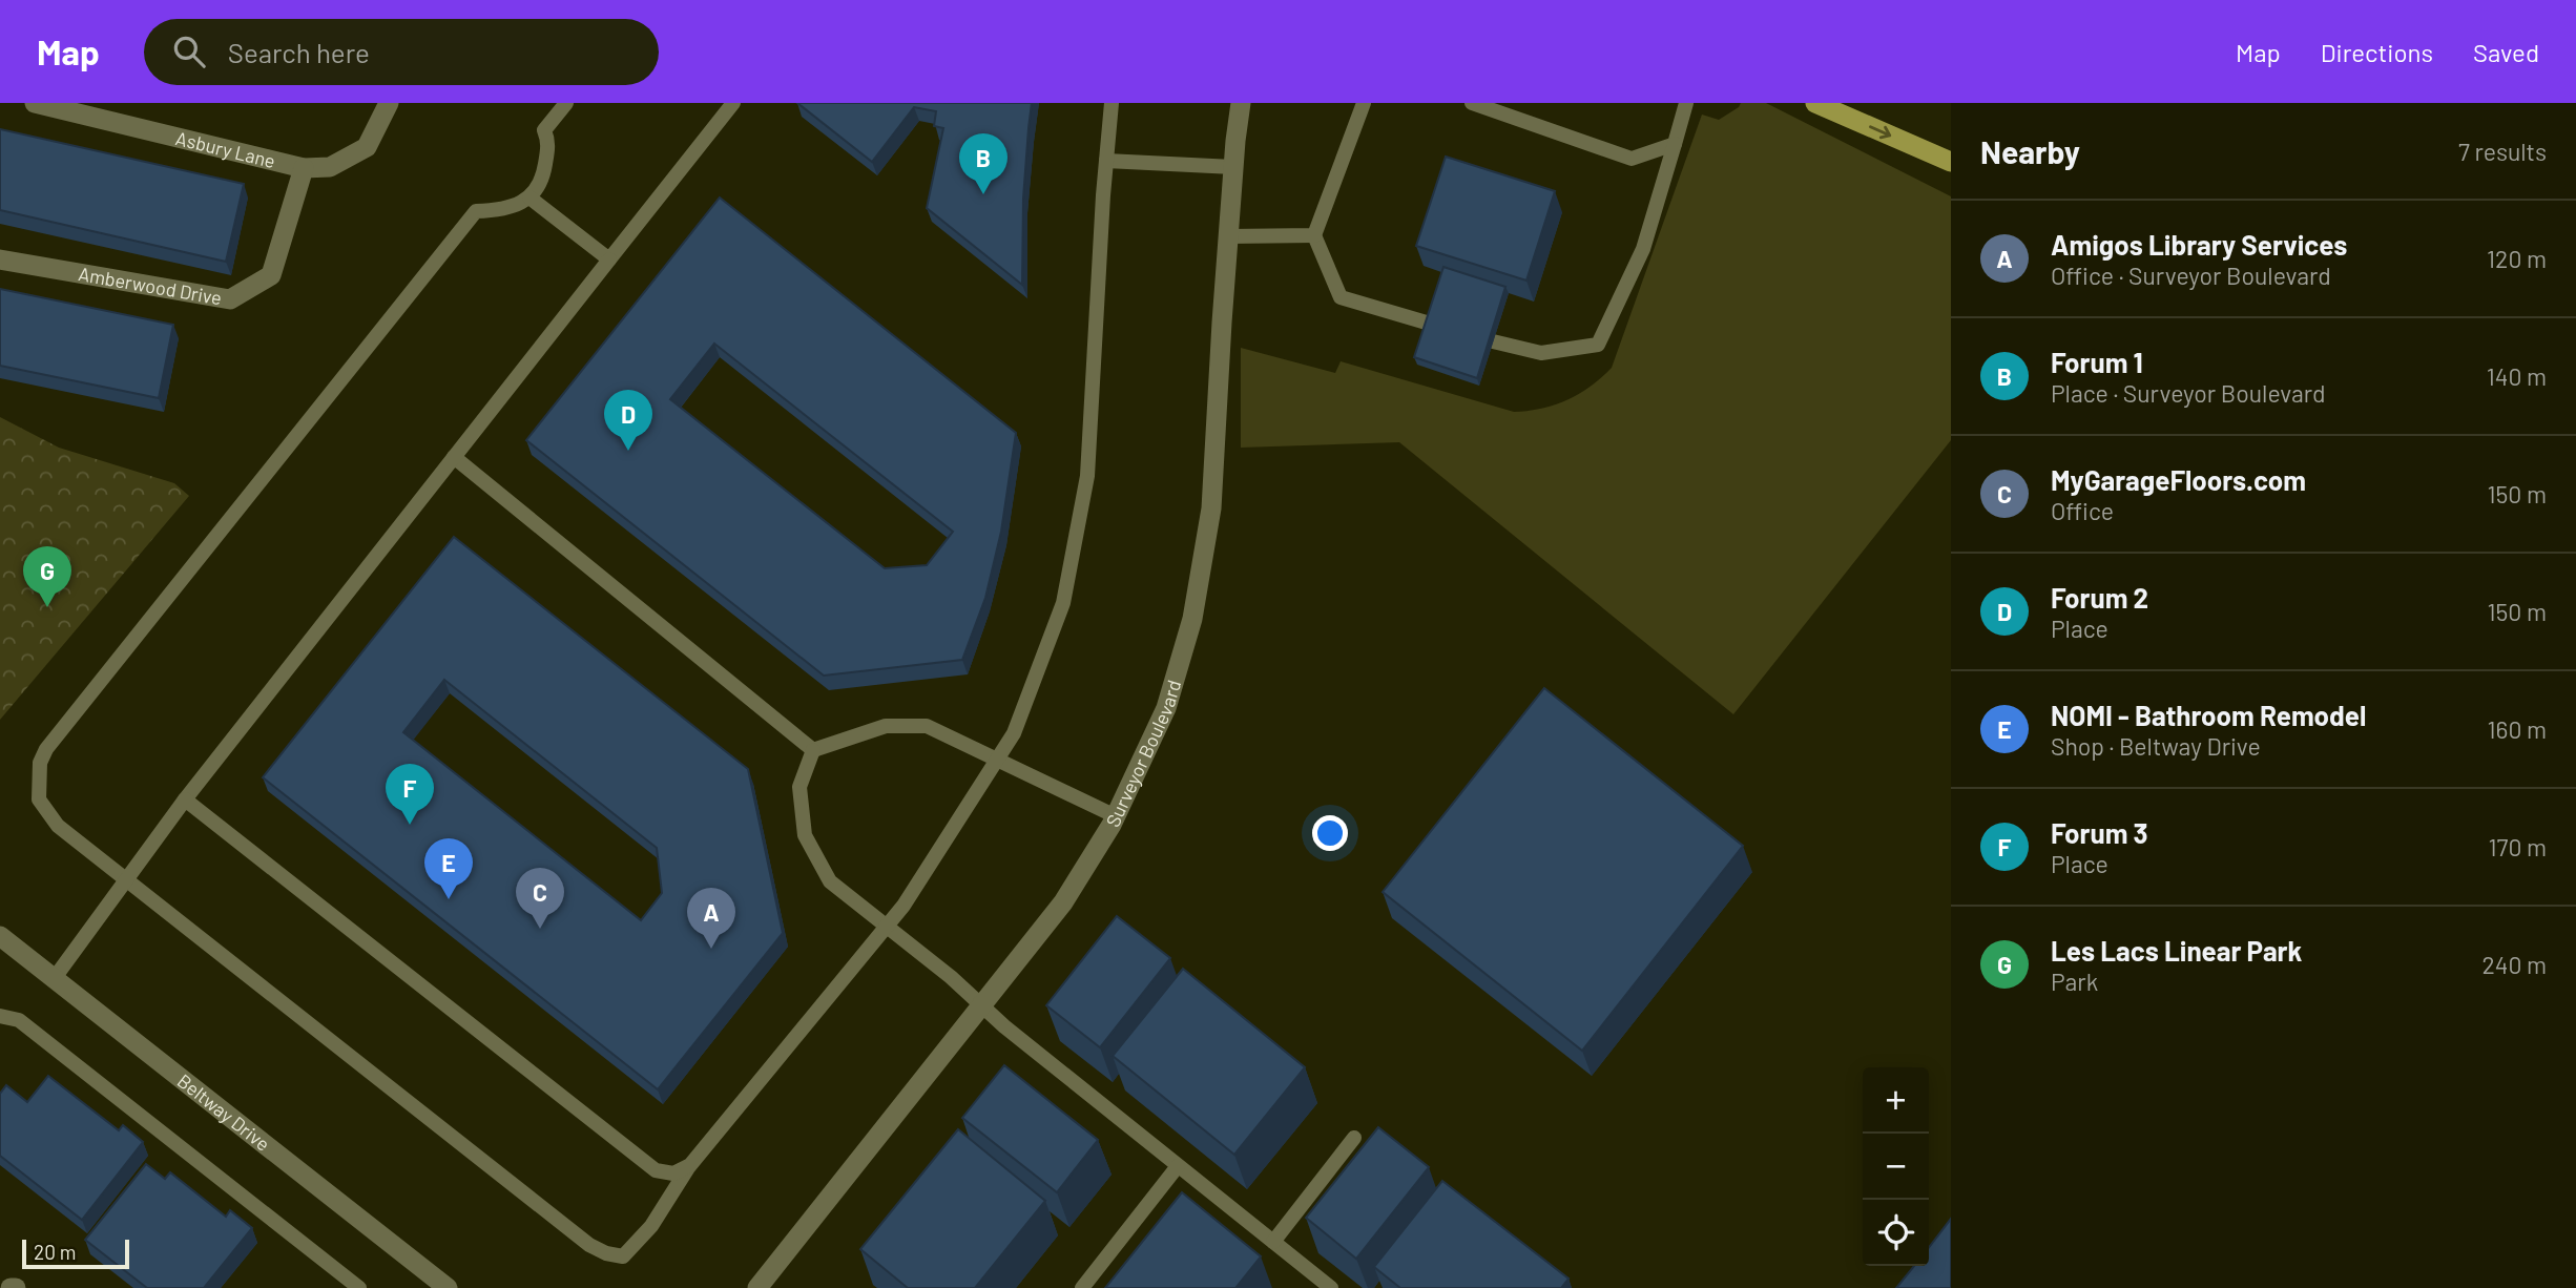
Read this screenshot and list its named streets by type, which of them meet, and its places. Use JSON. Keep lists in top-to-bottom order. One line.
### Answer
{"streets":{"street":["Asbury Lane","Amberwood Drive","Surveyor Boulevard","Beltway Drive"]},"crossings":[["Asbury Lane","Amberwood Drive"]],"scale_bar":"20 m","page":{"header":"Map","search":"Search here","nav":["Map","Directions","Saved"],"heading":["Nearby","7 results"],"pins":["B","D","G","F","E","C","A"],"list":[{"mark":"A","name":"Amigos Library Services","note":"Office · Surveyor Boulevard","value":"120 m"},{"mark":"B","name":"Forum 1","note":"Place · Surveyor Boulevard","value":"140 m"},{"mark":"C","name":"MyGarageFloors.com","note":"Office","value":"150 m"},{"mark":"D","name":"Forum 2","note":"Place","value":"150 m"},{"mark":"E","name":"NOMI - Bathroom Remodel","note":"Shop · Beltway Drive","value":"160 m"},{"mark":"F","name":"Forum 3","note":"Place","value":"170 m"},{"mark":"G","name":"Les Lacs Linear Park","note":"Park","value":"240 m"}],"map_buttons":["+","−"],"scale":"20 m"}}
